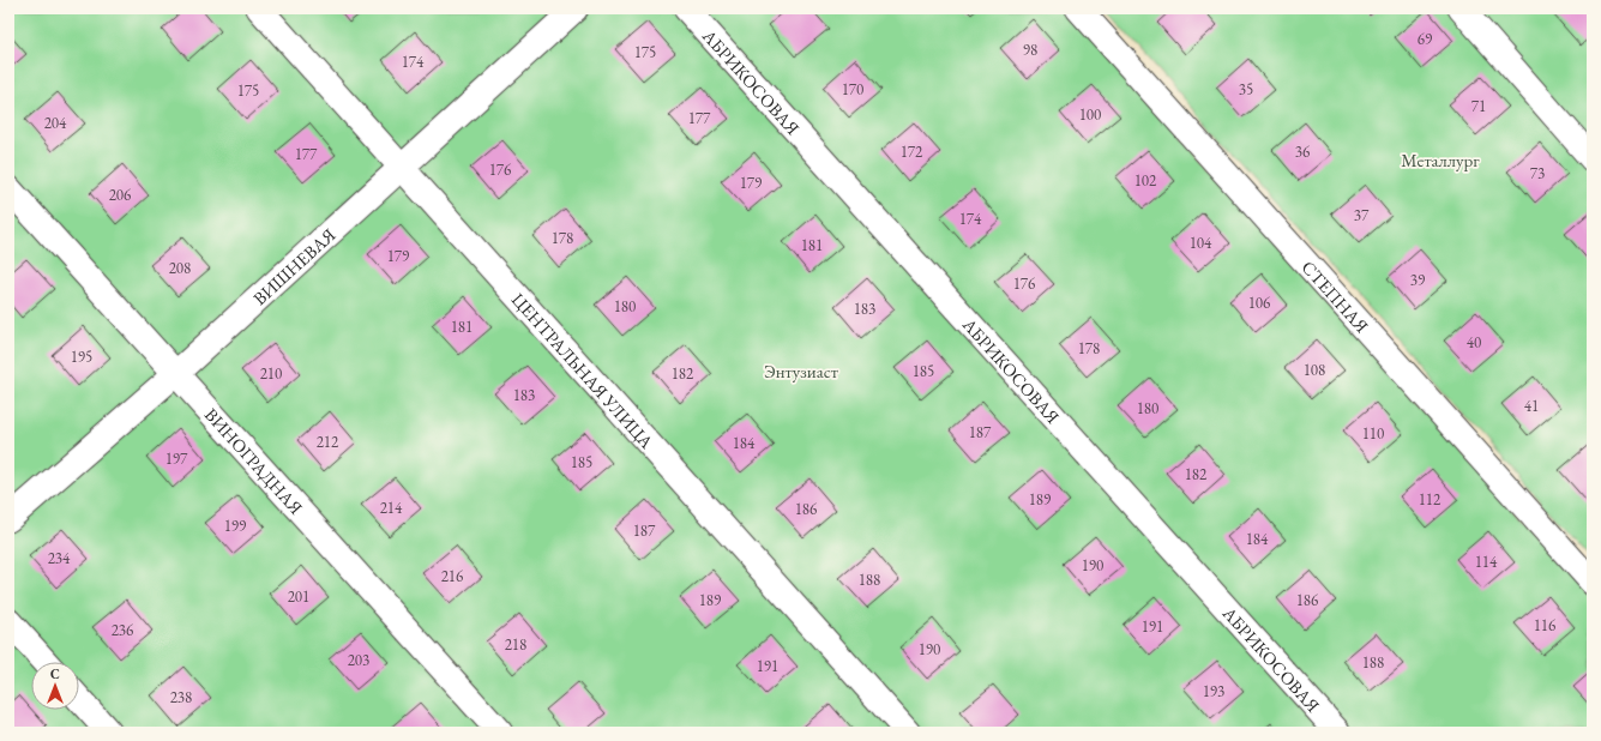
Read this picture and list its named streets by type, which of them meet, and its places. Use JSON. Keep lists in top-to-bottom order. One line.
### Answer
{"streets":{"street":["АБРИКОСОВАЯ","ВИШНЕВАЯ","СТЕПНАЯ","ЦЕНТРАЛЬНАЯ УЛИЦА","ВИНОГРАДНАЯ"]},"crossings":[["ВИШНЕВАЯ","ЦЕНТРАЛЬНАЯ УЛИЦА"],["ВИШНЕВАЯ","ВИНОГРАДНАЯ"]],"parks":["Металлург","Энтузиаст"],"house_numbers":["69","98","175","174","170","35","175","71","100","177","204","172","36","177","176","73","102","179","206","37","174","178","104","181","179","208","39","176","106","180","183","181","40","178","195","108","185","210","182","183","41","180","187","110","212","184","197","185","182","189","112","214","186","199","187","184","234","114","190","216","188","201","189","186","116","191","236","218","190","203","188","191","193","238"],"north":"top"}
